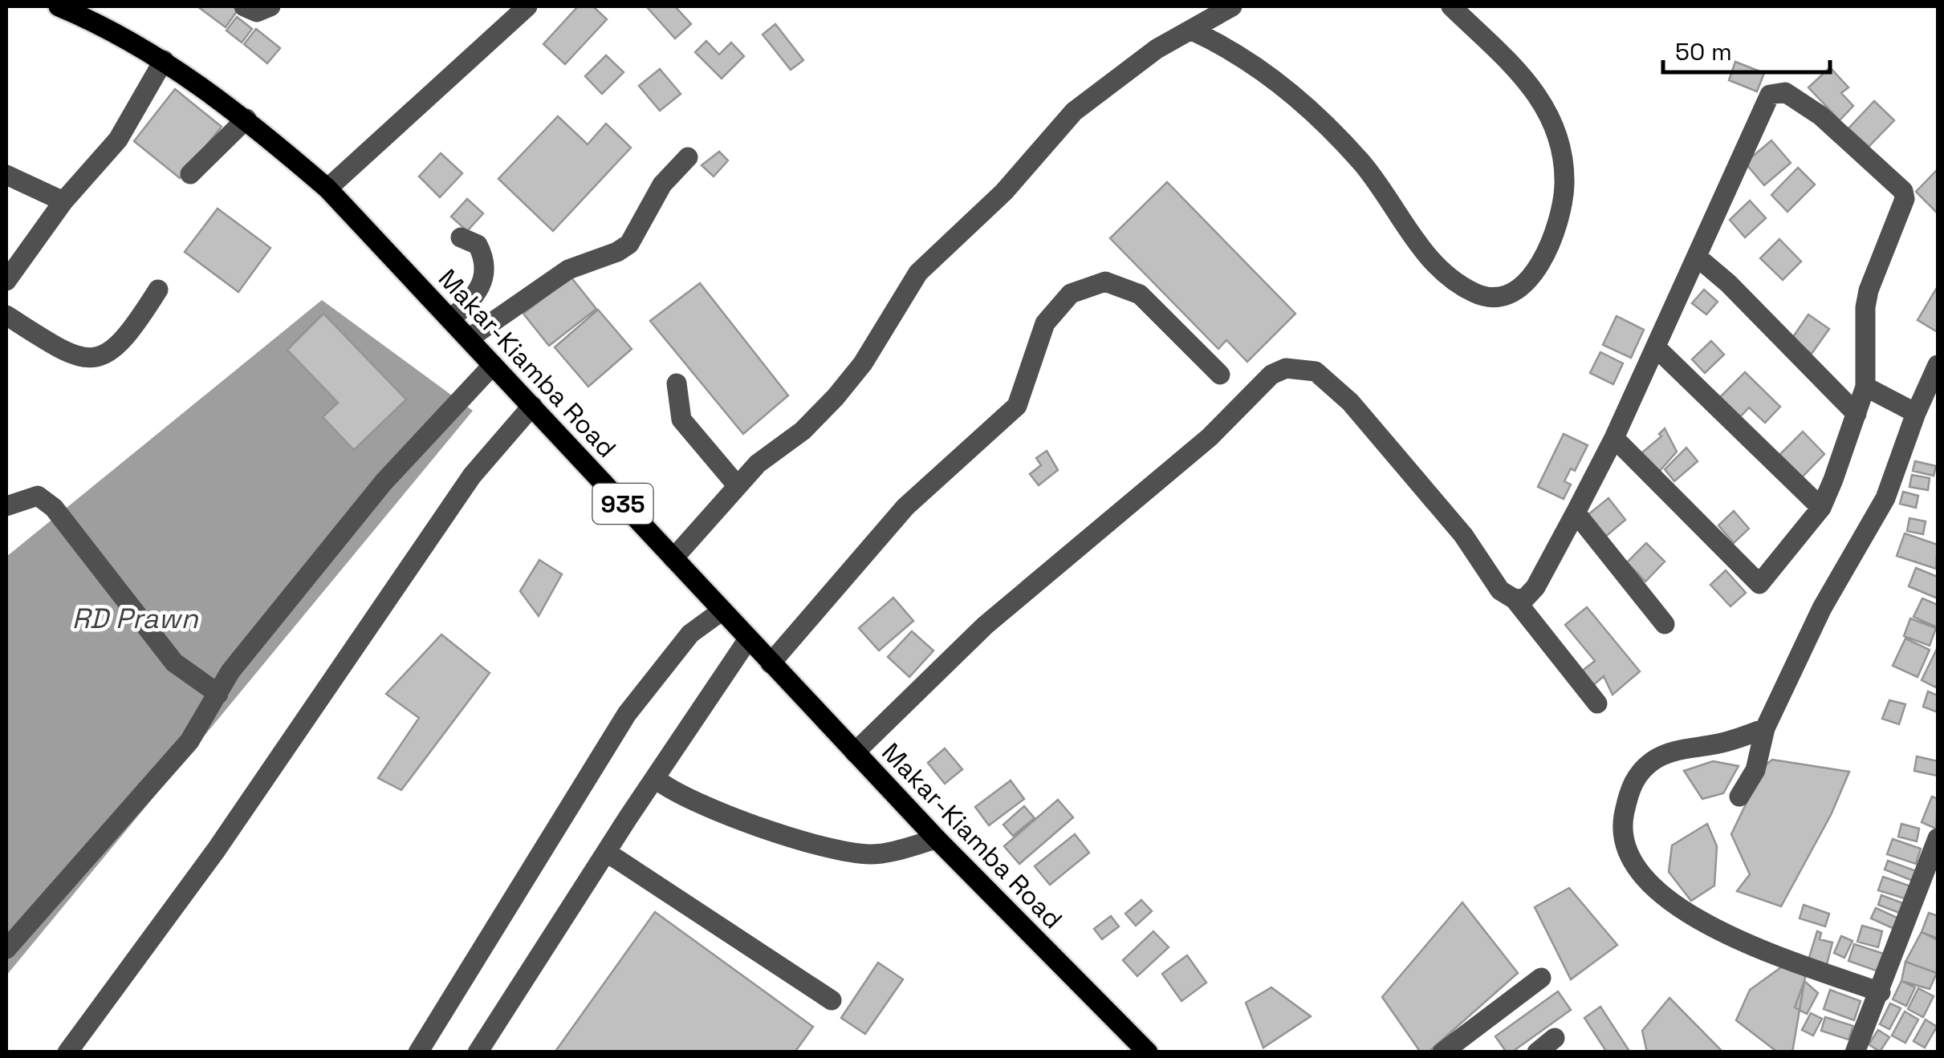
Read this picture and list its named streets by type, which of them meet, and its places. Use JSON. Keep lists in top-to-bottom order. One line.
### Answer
{"streets":{"main road":["Makar-Kiamba Road","935"]},"water":["RD Prawn"],"scale_bar":"50 m"}
